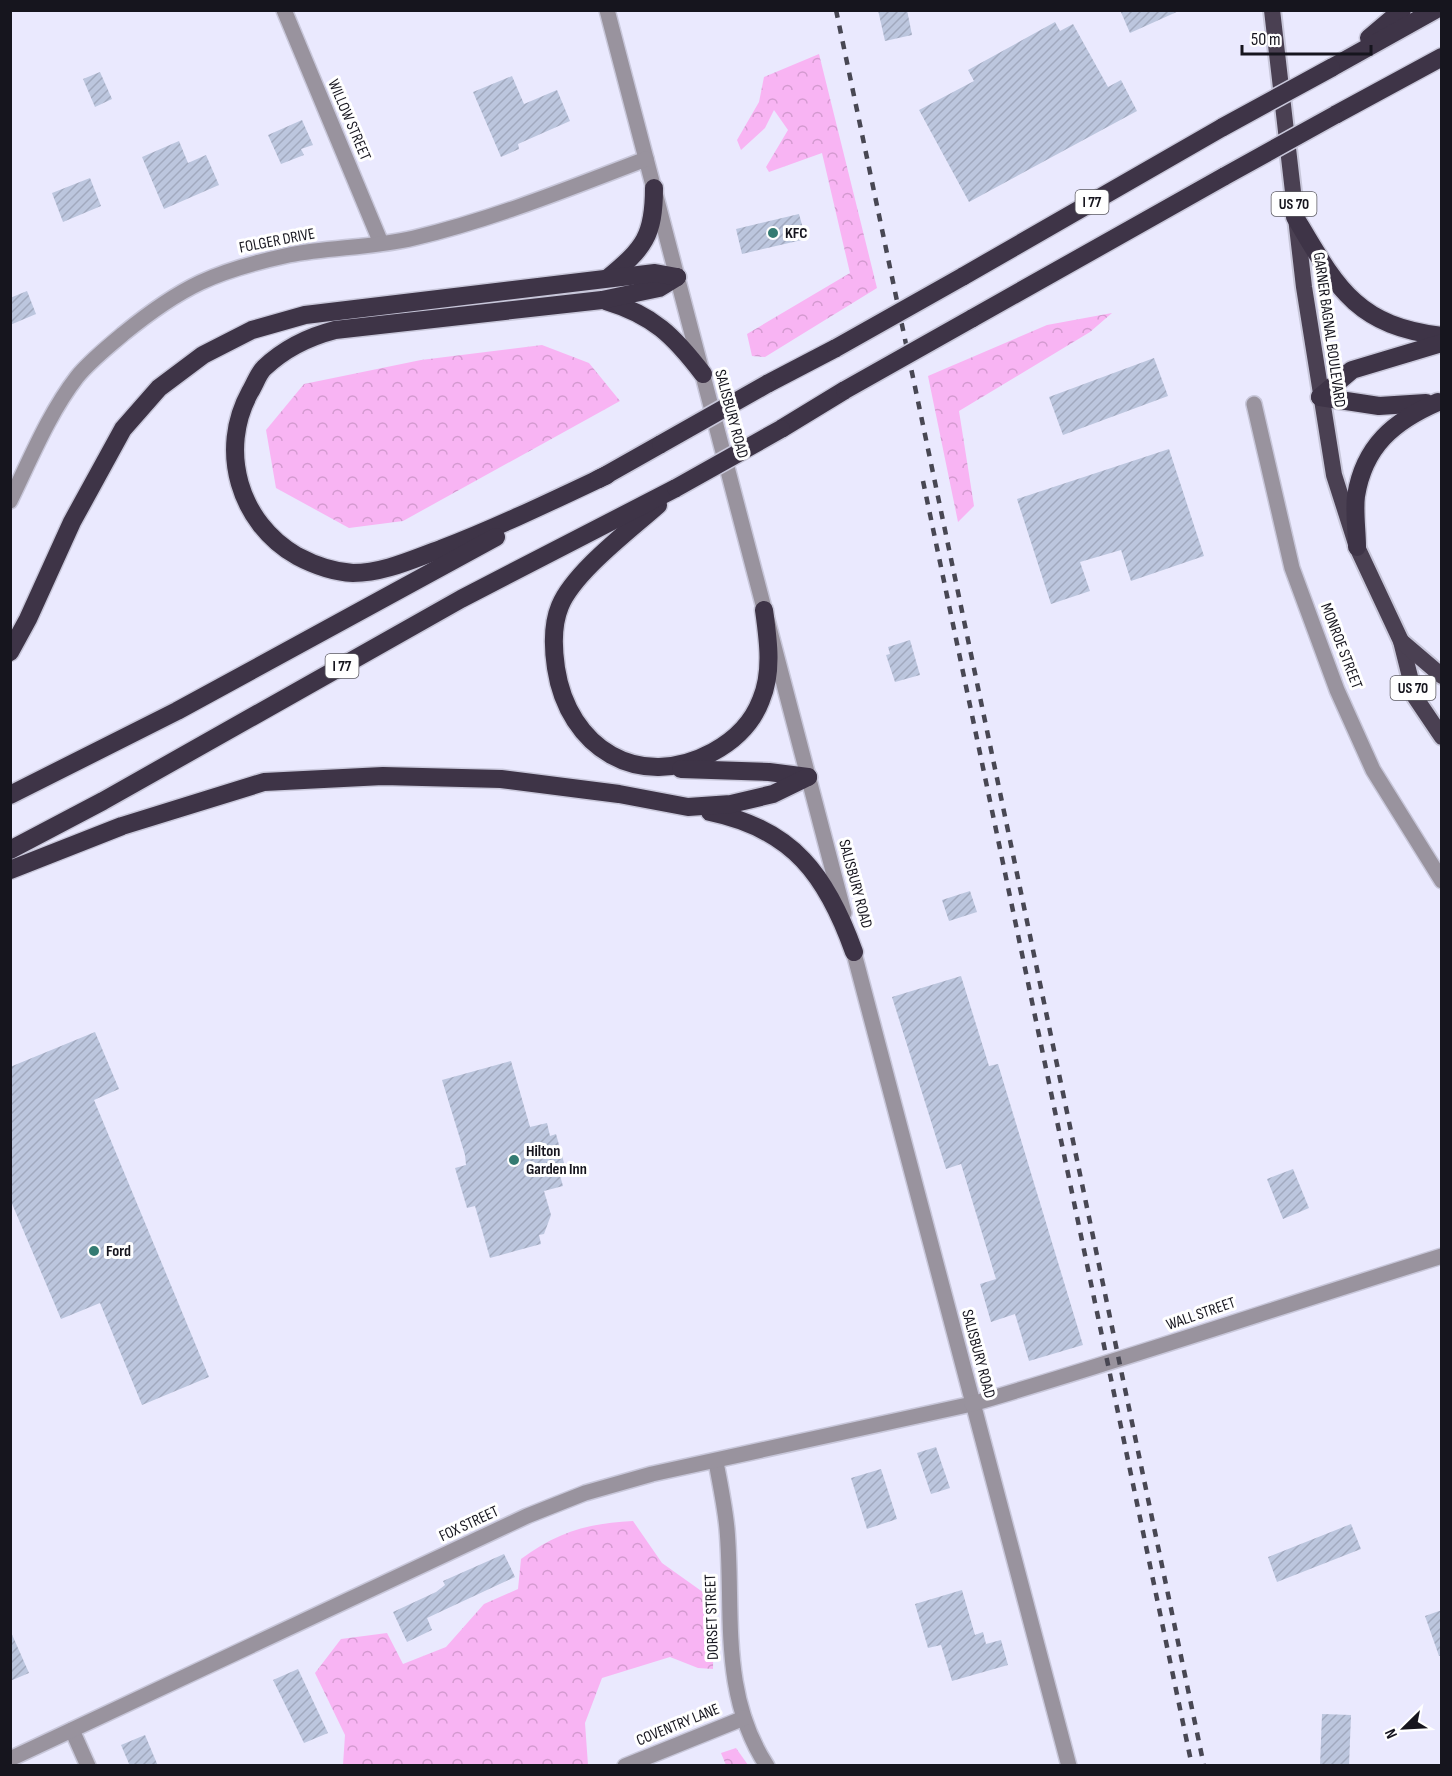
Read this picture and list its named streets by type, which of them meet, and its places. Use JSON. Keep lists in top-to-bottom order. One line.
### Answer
{"streets":{"highway":["I 77","US 70","GARNER BAGNAL BOULEVARD"],"street":["WILLOW STREET","FOLGER DRIVE","SALISBURY ROAD","MONROE STREET","WALL STREET","FOX STREET","DORSET STREET","COVENTRY LANE"]},"crossings":[["WILLOW STREET","FOLGER DRIVE"],["FOLGER DRIVE","SALISBURY ROAD"],["SALISBURY ROAD","WALL STREET"],["SALISBURY ROAD","FOX STREET"],["WALL STREET","FOX STREET"],["FOX STREET","DORSET STREET"],["DORSET STREET","COVENTRY LANE"]],"places":["KFC","Hilton Garden Inn","Ford"],"scale_bar":"50 m","north":"bottom left"}
